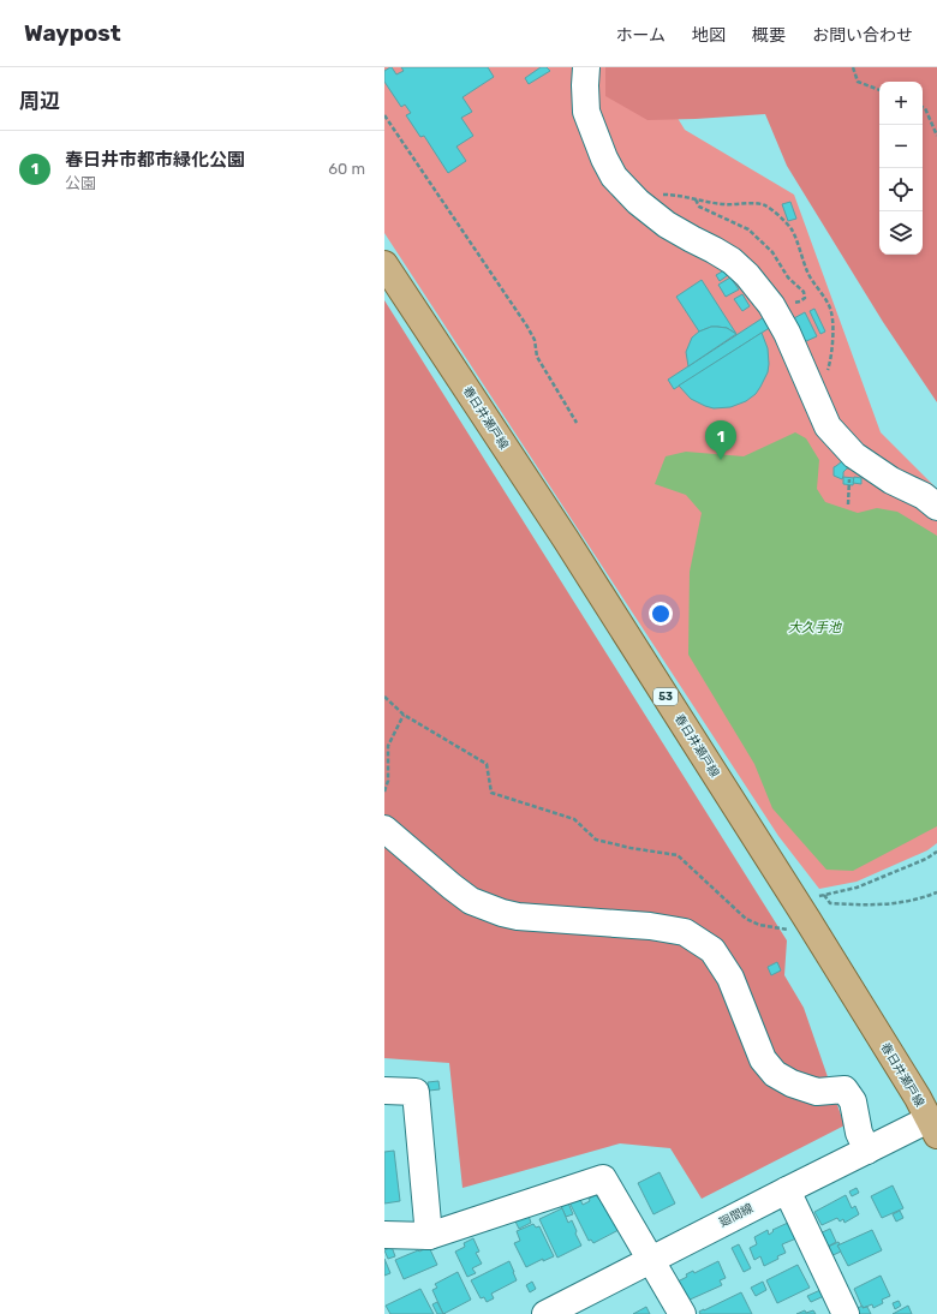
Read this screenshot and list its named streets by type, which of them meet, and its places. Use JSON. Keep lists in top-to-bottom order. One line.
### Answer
{"streets":{"main road":["春日井瀬戸線","53"],"street":["廻間線"]},"crossings":[["春日井瀬戸線","廻間線"]],"water":["大久手池"],"page":{"header":"Waypost","nav":["ホーム","地図","概要","お問い合わせ"],"heading":"周辺","map_buttons":["+","−"],"list":[{"mark":"1","name":"春日井市都市緑化公園","note":"公園","value":"60 m"}],"pins":"1"}}
